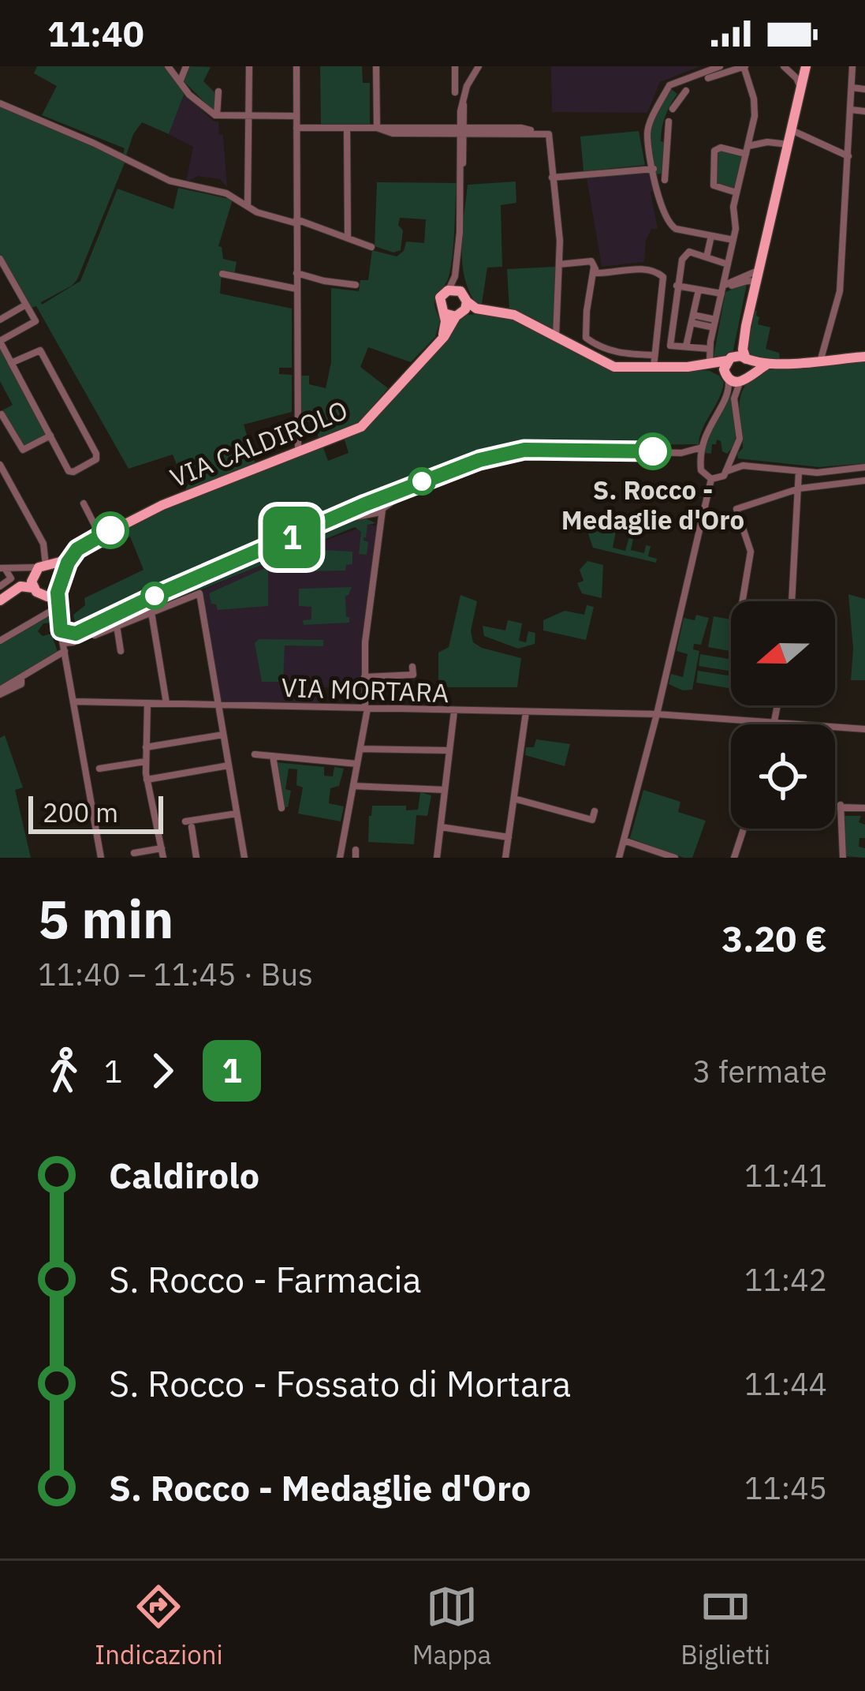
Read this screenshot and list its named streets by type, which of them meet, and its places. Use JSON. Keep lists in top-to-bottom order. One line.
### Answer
{"streets":{"main road":["VIA CALDIROLO"],"street":["VIA MORTARA"]},"places":["S. Rocco - Medaglie d'Oro"],"lines":["bus line 1"],"scale_bar":"200 m","north":"left","page":{"status":"11:40","on_map":"1","scale":"200 m","heading":["5 min","11:40 – 11:45 · Bus","3.20 €"],"legs":["1","1","3 fermate"],"list":[{"name":"Caldirolo","value":"11:41"},{"name":"S. Rocco - Farmacia","value":"11:42"},{"name":"S. Rocco - Fossato di Mortara","value":"11:44"},{"name":"S. Rocco - Medaglie d'Oro","value":"11:45"}],"tabs":["Indicazioni","Mappa","Biglietti"]}}
